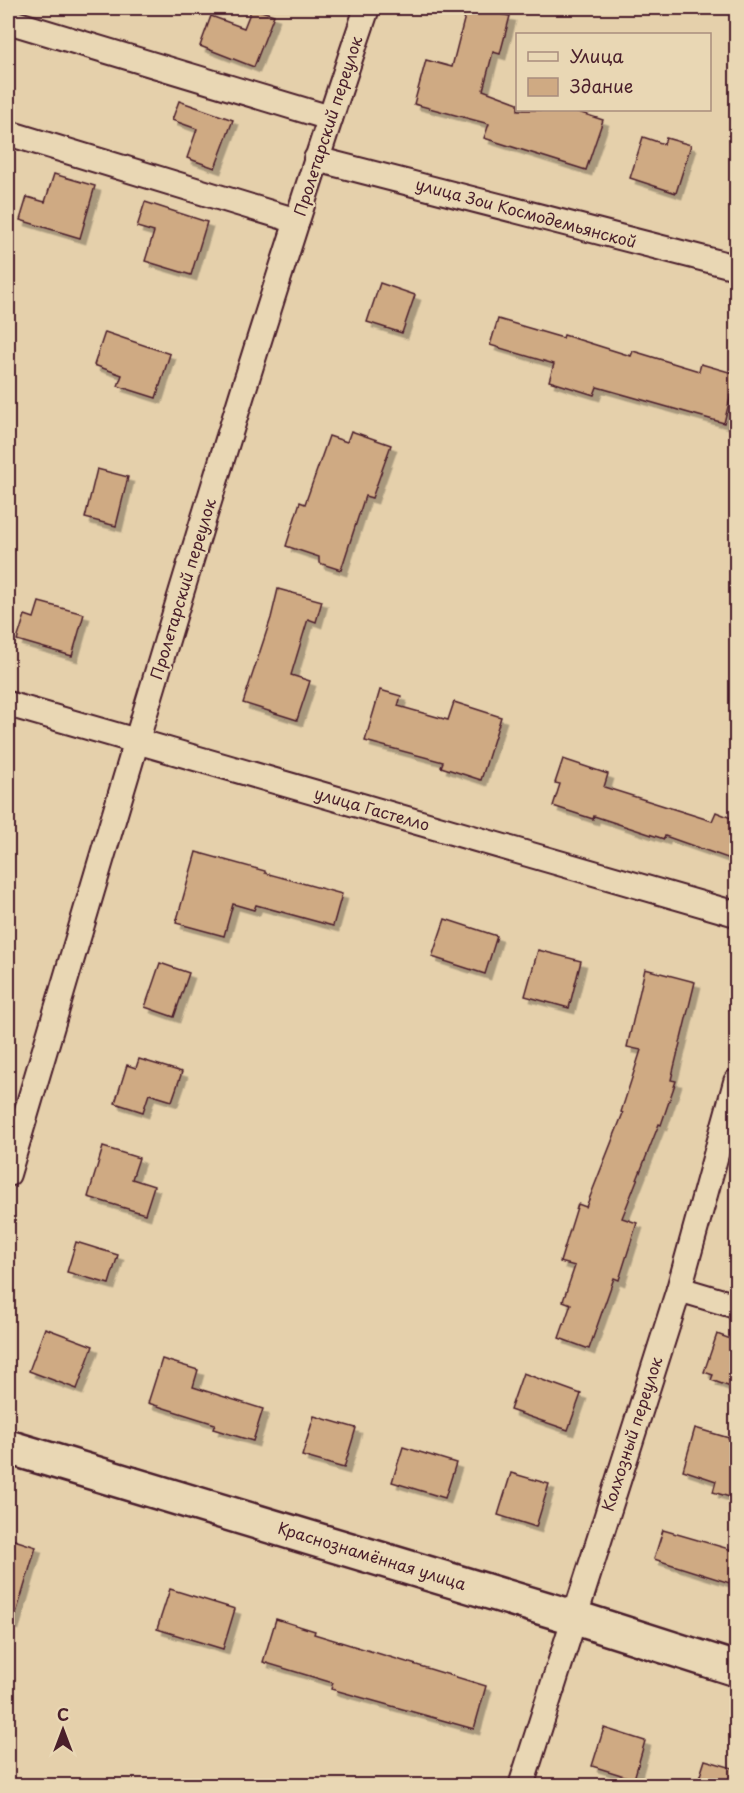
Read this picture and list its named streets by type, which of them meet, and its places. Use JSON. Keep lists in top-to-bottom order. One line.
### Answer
{"streets":{"main road":["Краснознамённая улица"],"street":["Пролетарский переулок","улица Зои Космодемьянской","улица Гастелло","Колхозный переулок"]},"crossings":[["Пролетарский переулок","улица Зои Космодемьянской"],["Пролетарский переулок","улица Гастелло"],["Колхозный переулок","Краснознамённая улица"]],"legend":["Улица","Здание"],"north":"top"}
